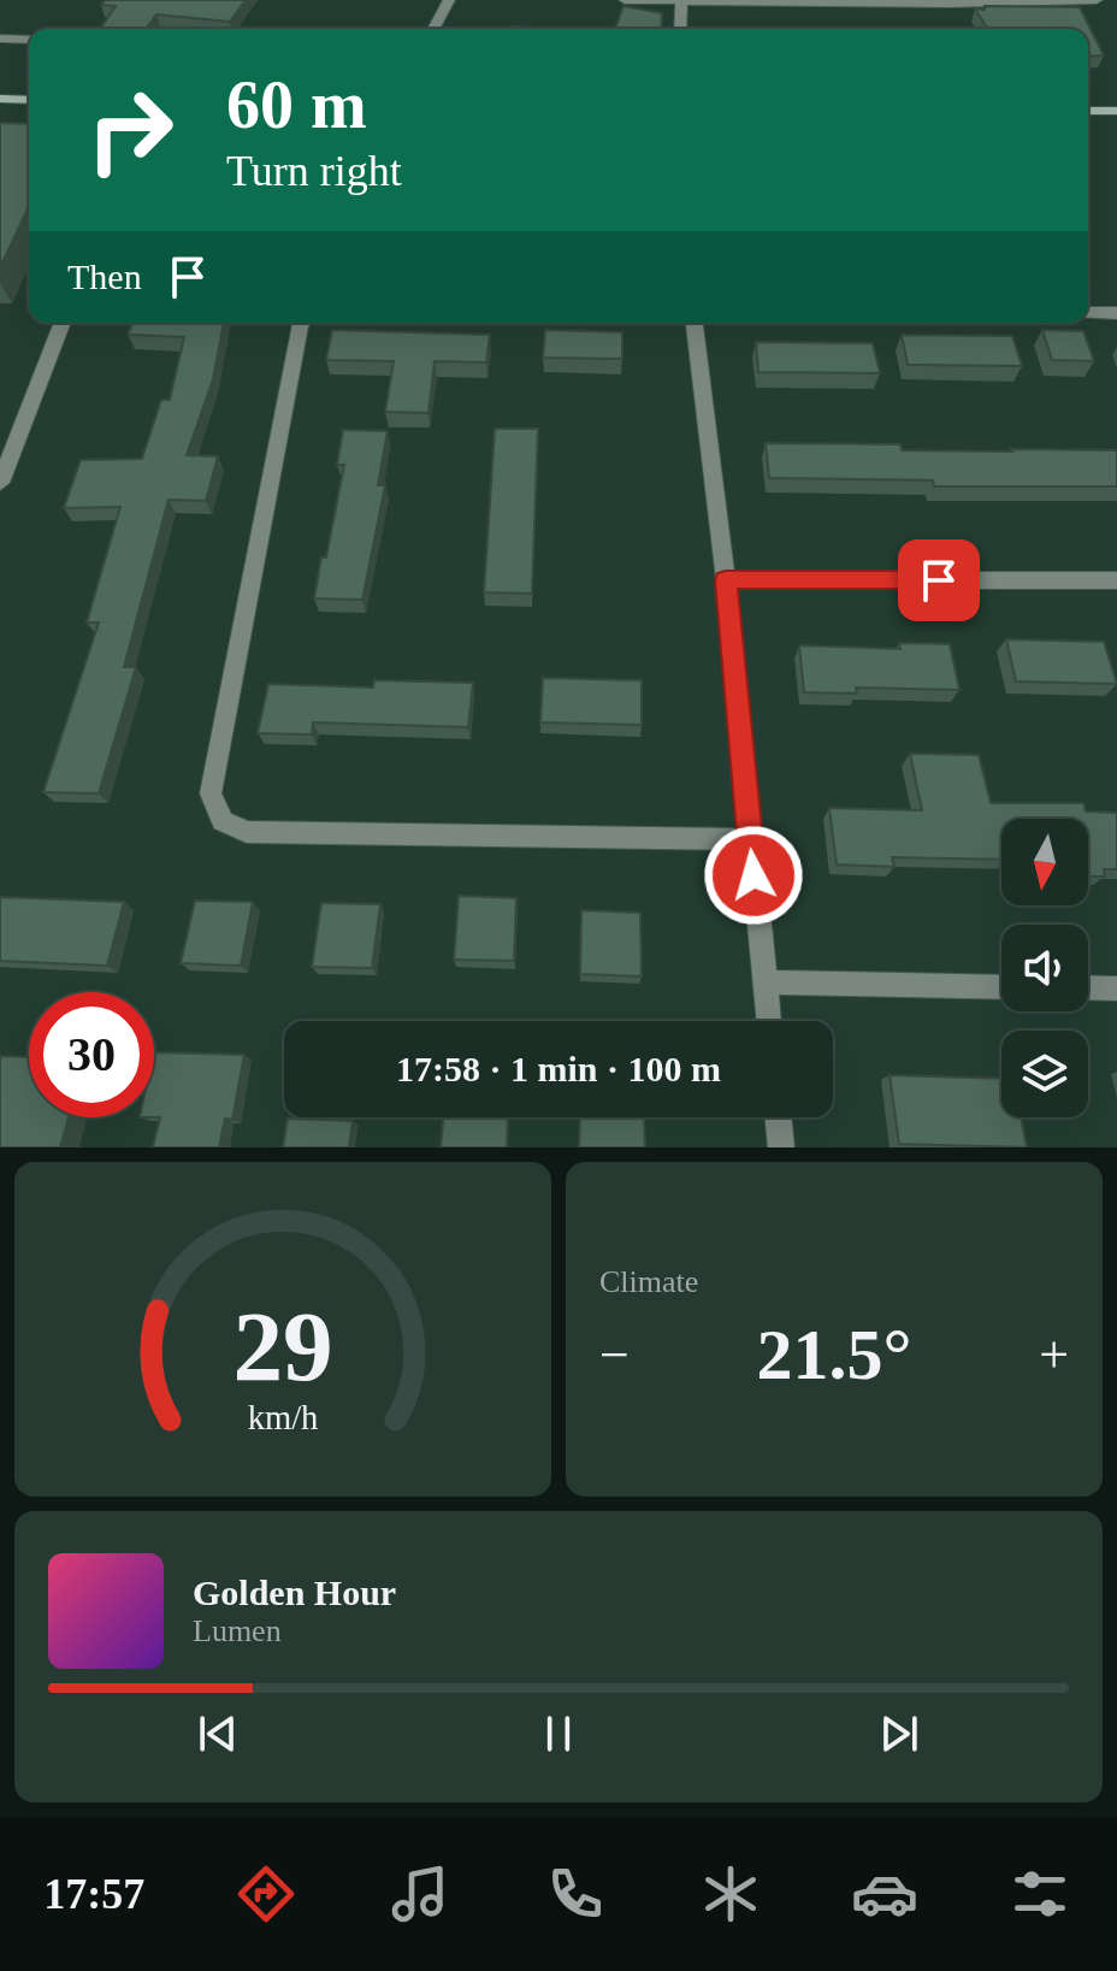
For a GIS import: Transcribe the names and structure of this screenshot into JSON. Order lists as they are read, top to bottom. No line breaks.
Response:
{"north":"bottom","page":{"turn":["60 m","Turn right"],"then":"Then","limit":"30","trip":"17:58 · 1 min · 100 m","tile":"Climate","heat":["−","21.5°","+"],"song":["Golden Hour","Lumen"],"tabs":"17:57","gauge":["29","km/h"]}}
